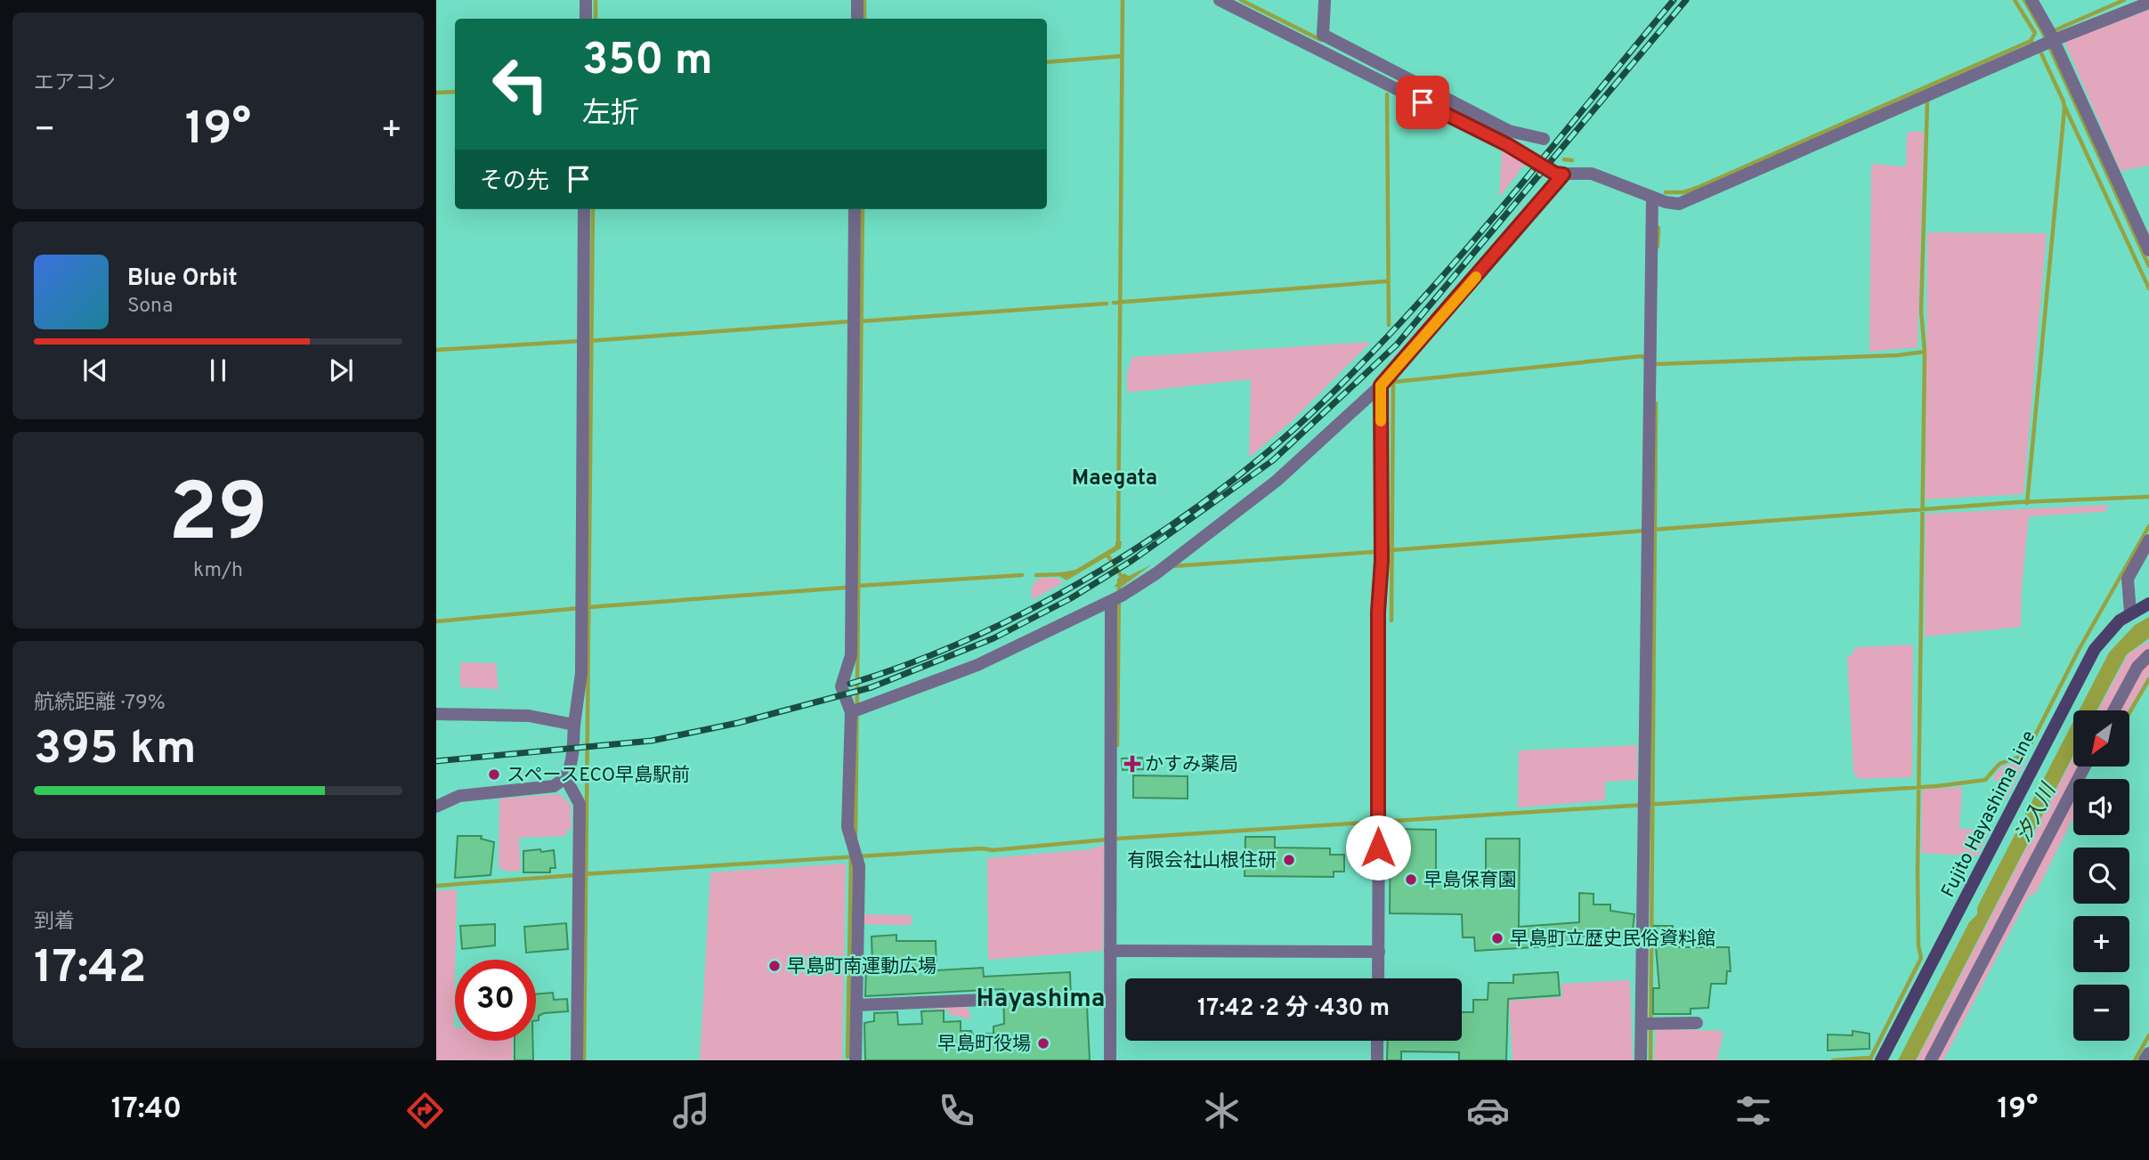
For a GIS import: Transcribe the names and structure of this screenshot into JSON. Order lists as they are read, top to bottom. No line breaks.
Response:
{"streets":{"main road":["Fujito Hayashima Line"]},"districts":["Maegata","Hayashima"],"water":["汐入川"],"places":{"health":["かすみ薬局"],"other":["スペースECO早島駅前","有限会社山根住研","早島保育園","早島町立歴史民俗資料館","早島町南運動広場","早島町役場"]},"north":"bottom left","page":{"tile":["エアコン",["29","km/h"],["航続距離 · 79%","395 km"],["到着","17:42"]],"turn":["350 m","左折"],"heat":["−","19°","+"],"then":"その先","song":["Blue Orbit","Sona"],"map_buttons":["+","−"],"limit":"30","trip":"17:42 · 2 分 · 430 m","tabs":["17:40","19°"]}}
